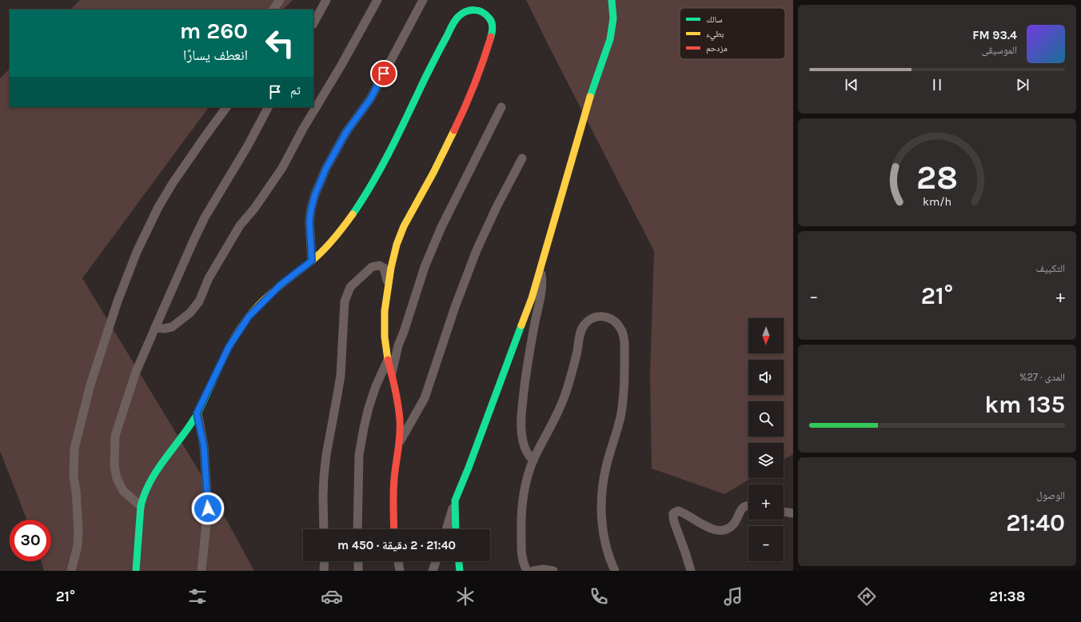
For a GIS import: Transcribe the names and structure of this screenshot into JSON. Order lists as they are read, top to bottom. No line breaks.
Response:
{"legend":["سالك","بطيء","مزدحم"],"north":"bottom","page":{"turn":["260 m","انعطف يسارًا"],"song":["93.4 FM","الموسيقى"],"then":"ثم","tile":["التكييف",["المدى · 27%","135 km"],["الوصول","21:40"]],"heat":["−","21°","+"],"map_buttons":["+","−"],"limit":"30","trip":"21:40 · 2 دقيقة · 450 m","tabs":["21:38","21°"],"gauge":["28","km/h"]}}
